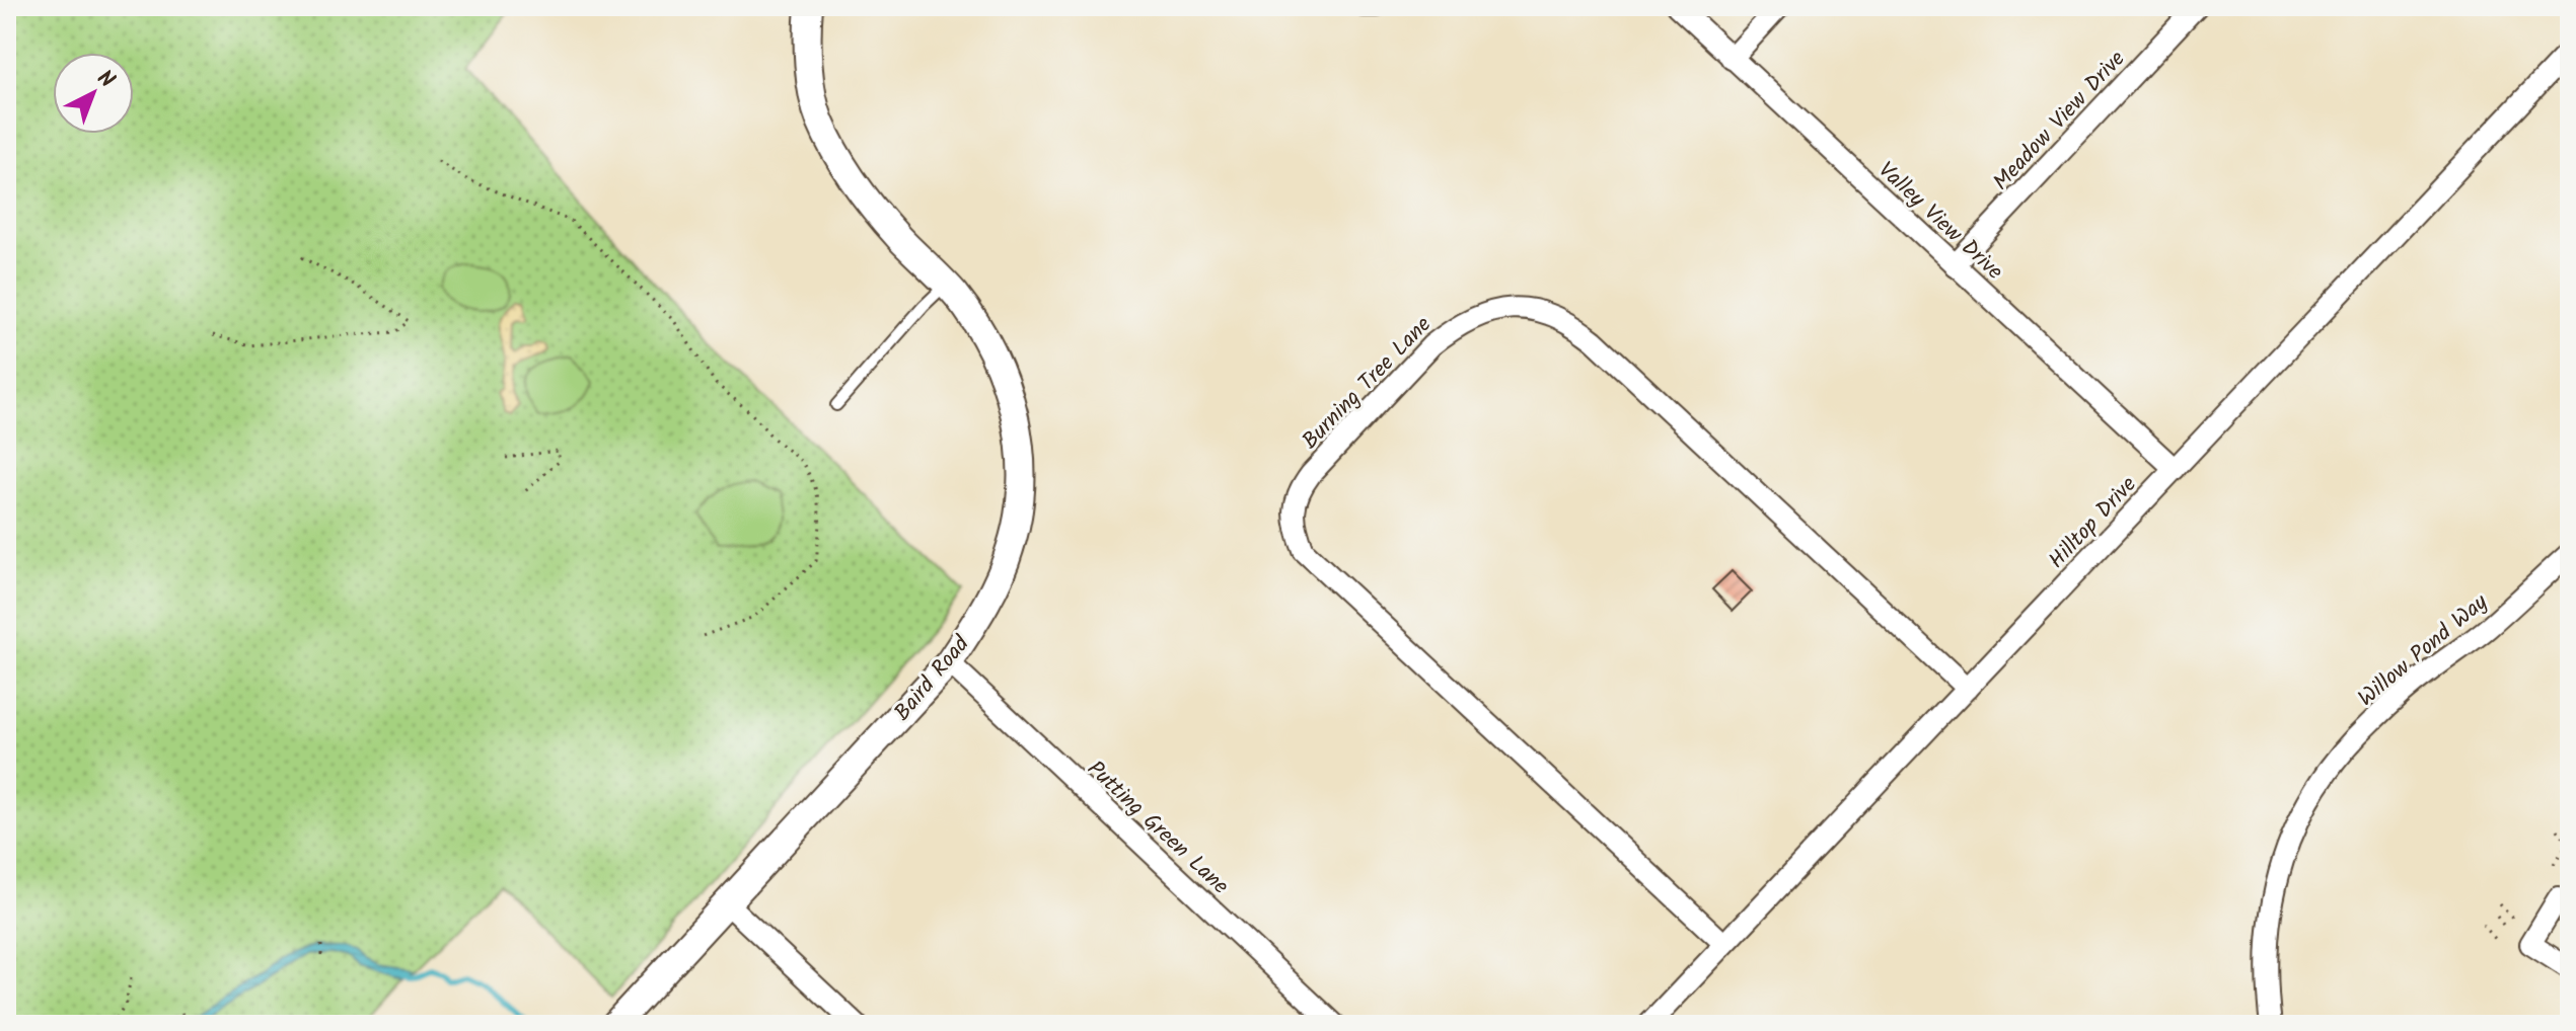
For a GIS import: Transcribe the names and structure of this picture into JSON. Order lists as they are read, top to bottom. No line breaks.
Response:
{"streets":{"street":["Meadow View Drive","Valley View Drive","Burning Tree Lane","Hilltop Drive","Willow Pond Way","Baird Road","Putting Green Lane"]},"crossings":[["Meadow View Drive","Valley View Drive"],["Valley View Drive","Hilltop Drive"],["Burning Tree Lane","Hilltop Drive"],["Baird Road","Putting Green Lane"]],"north":"top right"}
